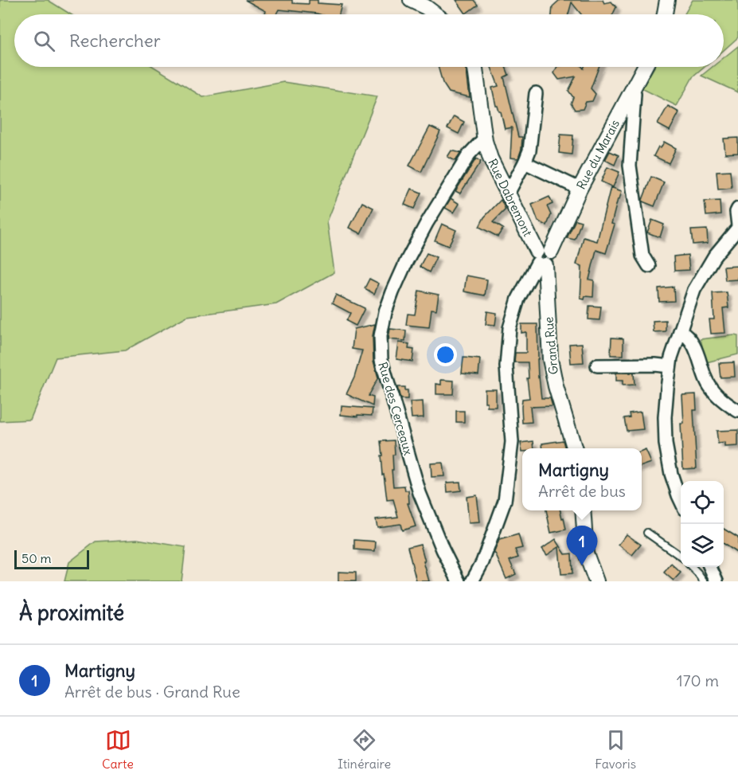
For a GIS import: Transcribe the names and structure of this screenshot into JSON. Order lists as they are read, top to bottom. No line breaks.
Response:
{"streets":{"street":["Rue du Marais","Rue Dabremont","Grand Rue","Rue des Cerceaux"]},"crossings":[["Rue du Marais","Rue Dabremont"],["Rue du Marais","Grand Rue"],["Rue Dabremont","Grand Rue"],["Rue Dabremont","Rue des Cerceaux"]],"scale_bar":"50 m","page":{"search":"Rechercher","popup":["Martigny","Arrêt de bus"],"pins":"1","scale":"50 m","heading":"À proximité","list":[{"mark":"1","name":"Martigny","note":"Arrêt de bus · Grand Rue","value":"170 m"}],"nav":["Carte","Itinéraire","Favoris"]}}
